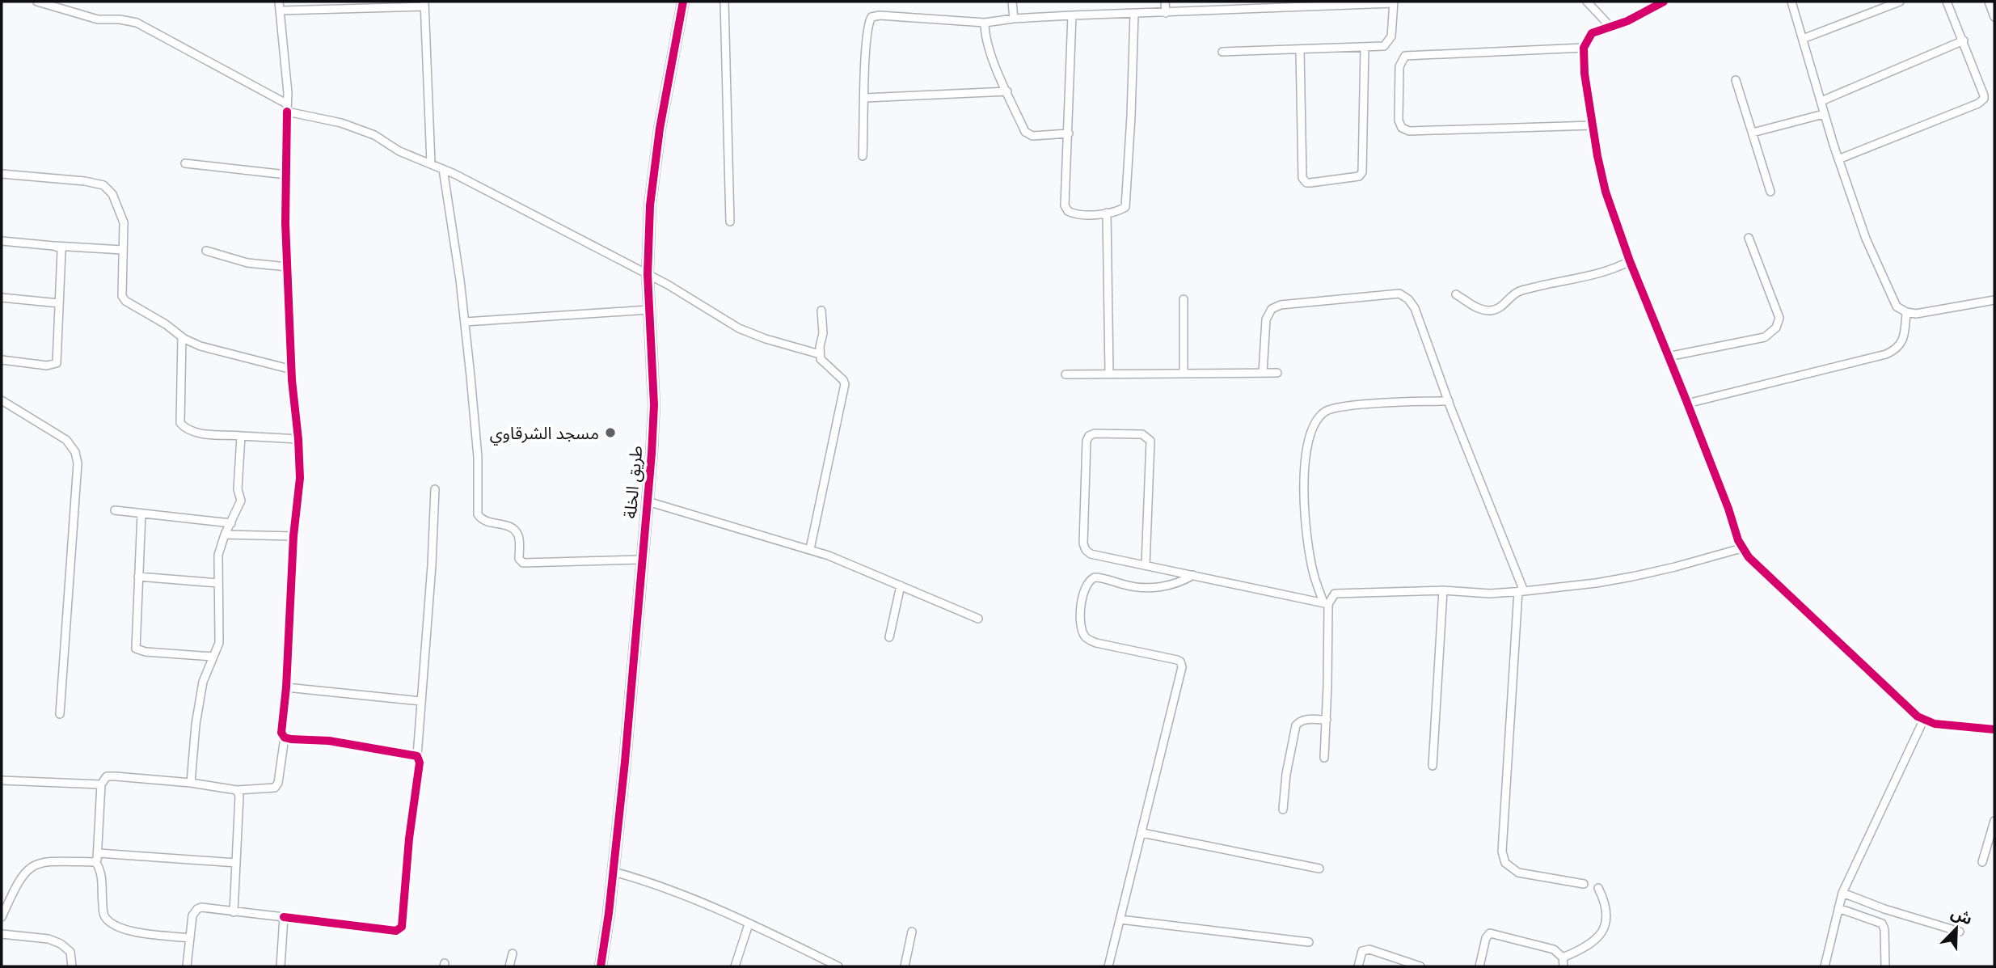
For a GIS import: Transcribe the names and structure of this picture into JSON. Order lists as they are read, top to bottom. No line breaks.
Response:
{"streets":{"street":["طريق الخلة"]},"places":["مسجد الشرقاوي"],"north":"top right"}
